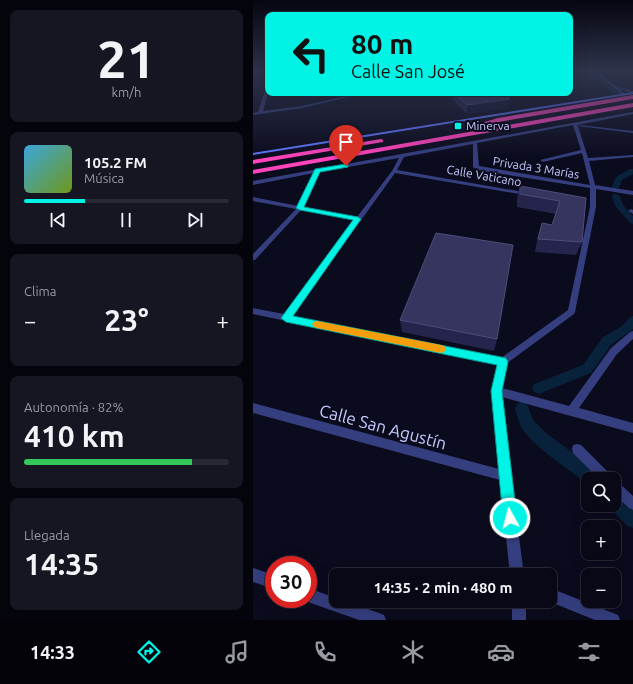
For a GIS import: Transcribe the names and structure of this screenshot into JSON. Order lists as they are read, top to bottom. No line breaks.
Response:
{"streets":{"street":["Privada 3 Marías","Calle Vaticano","Calle San Agustín"]},"places":{"transit":["Minerva"]},"page":{"tile":[["21","km/h"],"Clima",["Autonomía · 82%","410 km"],["Llegada","14:35"]],"turn":["80 m","Calle San José"],"song":["105.2 FM","Música"],"heat":["−","23°","+"],"map_buttons":["+","−"],"limit":"30","trip":"14:35 · 2 min · 480 m","tabs":"14:33"}}
